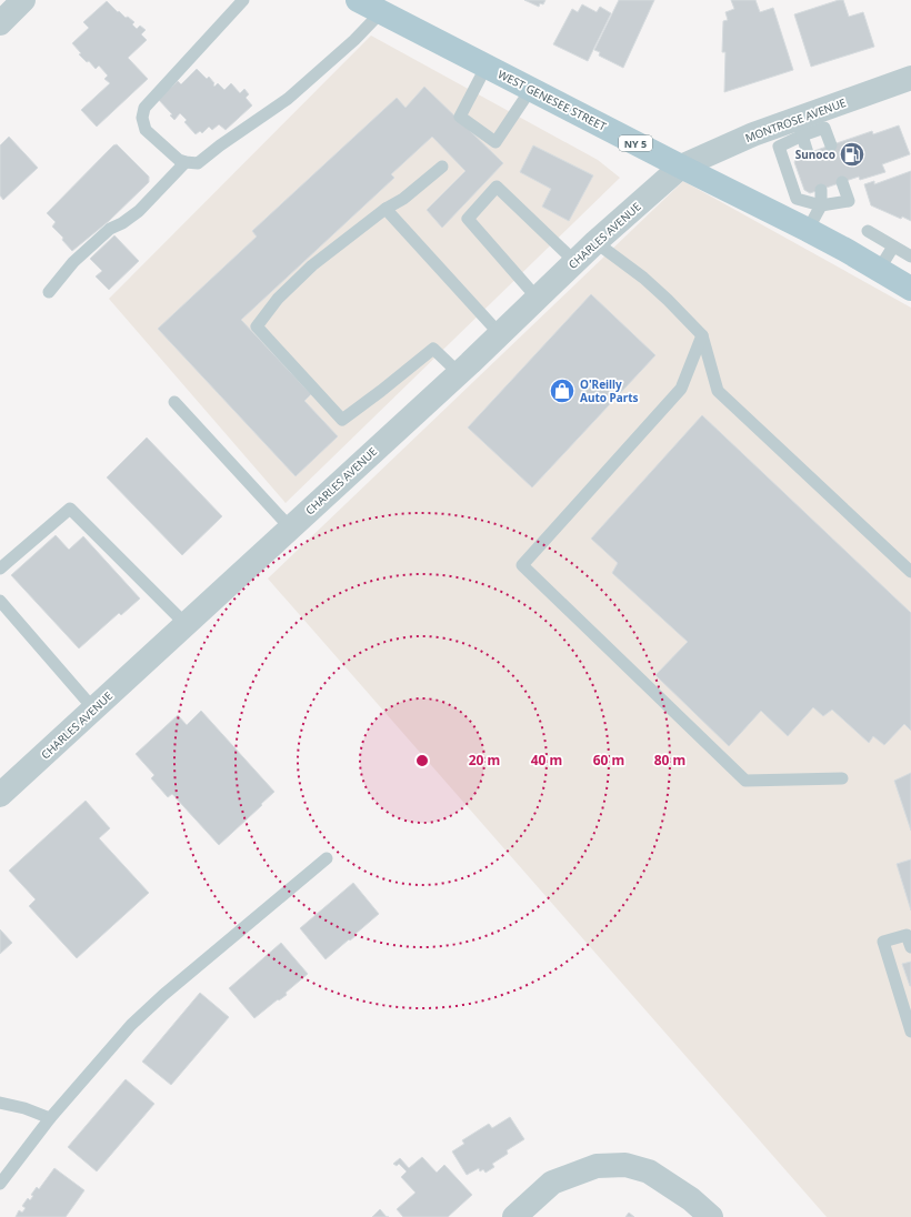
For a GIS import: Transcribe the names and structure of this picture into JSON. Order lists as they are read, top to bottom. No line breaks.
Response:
{"streets":{"main road":["WEST GENESEE STREET","NY 5"],"street":["MONTROSE AVENUE","CHARLES AVENUE"]},"crossings":[["WEST GENESEE STREET","MONTROSE AVENUE"],["WEST GENESEE STREET","CHARLES AVENUE"],["MONTROSE AVENUE","CHARLES AVENUE"]],"places":{"fuel station":["Sunoco"],"shop":["O'Reilly Auto Parts"]},"rings":["20 m","40 m","60 m","80 m"]}
